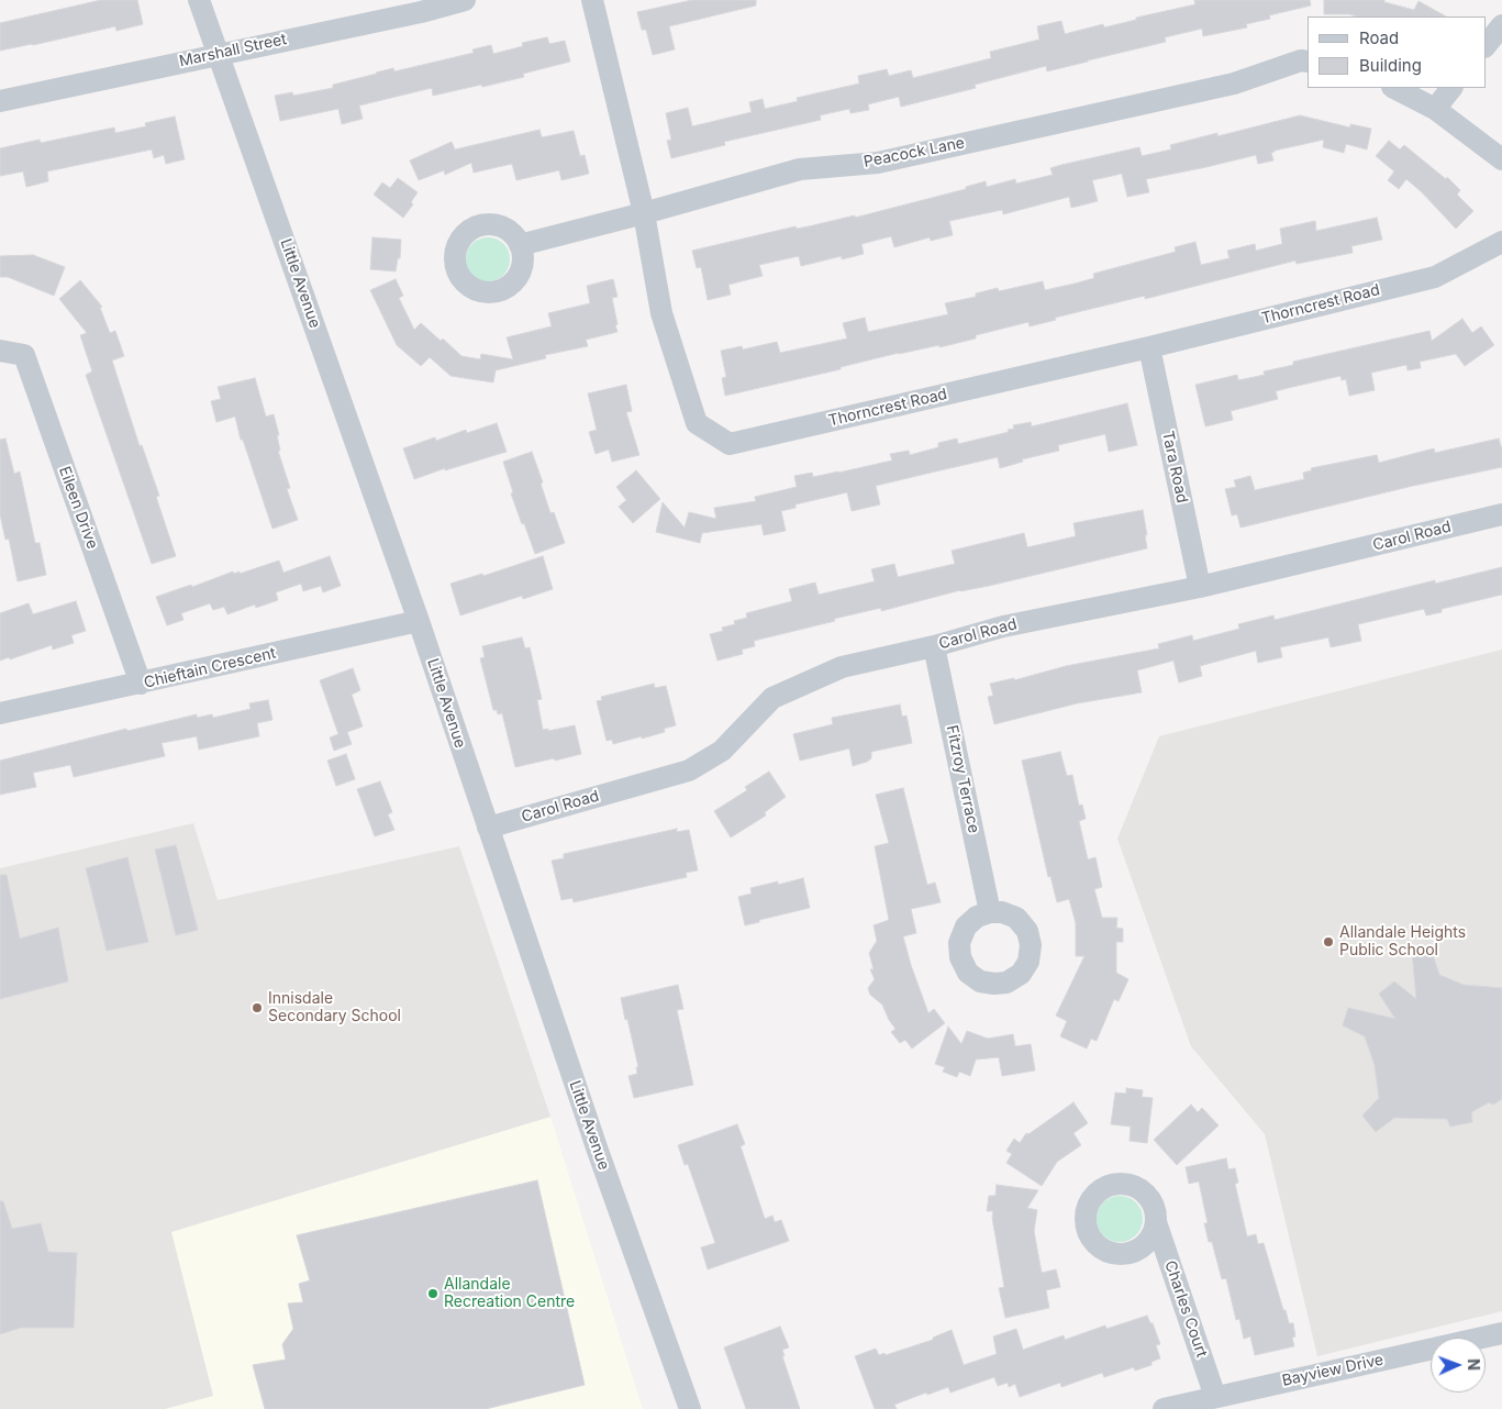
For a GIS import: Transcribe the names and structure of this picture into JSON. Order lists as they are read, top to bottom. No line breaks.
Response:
{"streets":{"street":["Marshall Street","Peacock Lane","Little Avenue","Thorncrest Road","Tara Road","Eileen Drive","Carol Road","Chieftain Crescent","Fitzroy Terrace","Charles Court","Bayview Drive"]},"crossings":[["Marshall Street","Little Avenue"],["Peacock Lane","Thorncrest Road"],["Little Avenue","Carol Road"],["Little Avenue","Chieftain Crescent"],["Thorncrest Road","Tara Road"],["Tara Road","Carol Road"],["Eileen Drive","Chieftain Crescent"],["Carol Road","Fitzroy Terrace"],["Charles Court","Bayview Drive"]],"places":["Allandale Heights Public School","Innisdale Secondary School","Allandale Recreation Centre"],"legend":["Road","Building"],"north":"right"}
